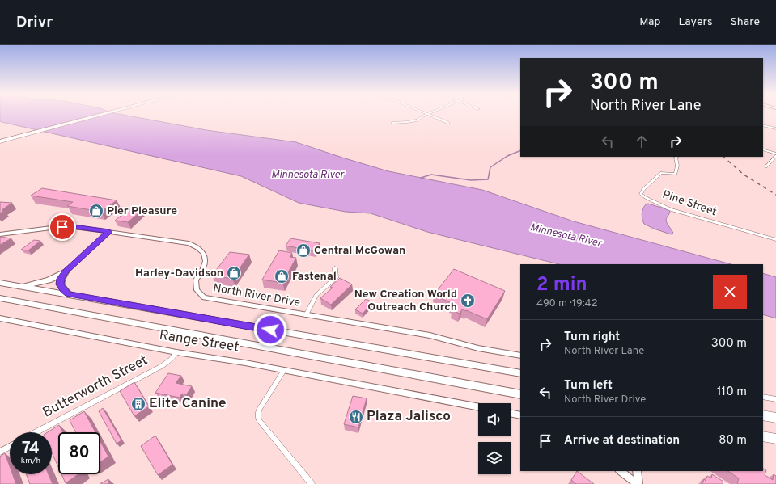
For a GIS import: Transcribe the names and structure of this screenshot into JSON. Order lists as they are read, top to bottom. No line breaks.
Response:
{"streets":{"street":["Pine Street","North River Drive","Range Street","Butterworth Street"]},"crossings":[["Range Street","Butterworth Street"]],"water":["Minnesota River"],"places":{"shop":["Pier Pleasure","Central McGowan","Harley-Davidson","Fastenal"],"church":["New Creation World Outreach Church"],"building":["Elite Canine"],"restaurant":["Plaza Jalisco"]},"page":{"header":"Drivr","nav":["Map","Layers","Share"],"turn":["300 m","North River Lane"],"heading":["2 min","490 m · 19:42"],"list":[{"name":"Turn right","note":"North River Lane","value":"300 m"},{"name":"Turn left","note":"North River Drive","value":"110 m"},{"name":"Arrive at destination","value":"80 m"}],"speed":"74 km/h","limit":"80"}}
